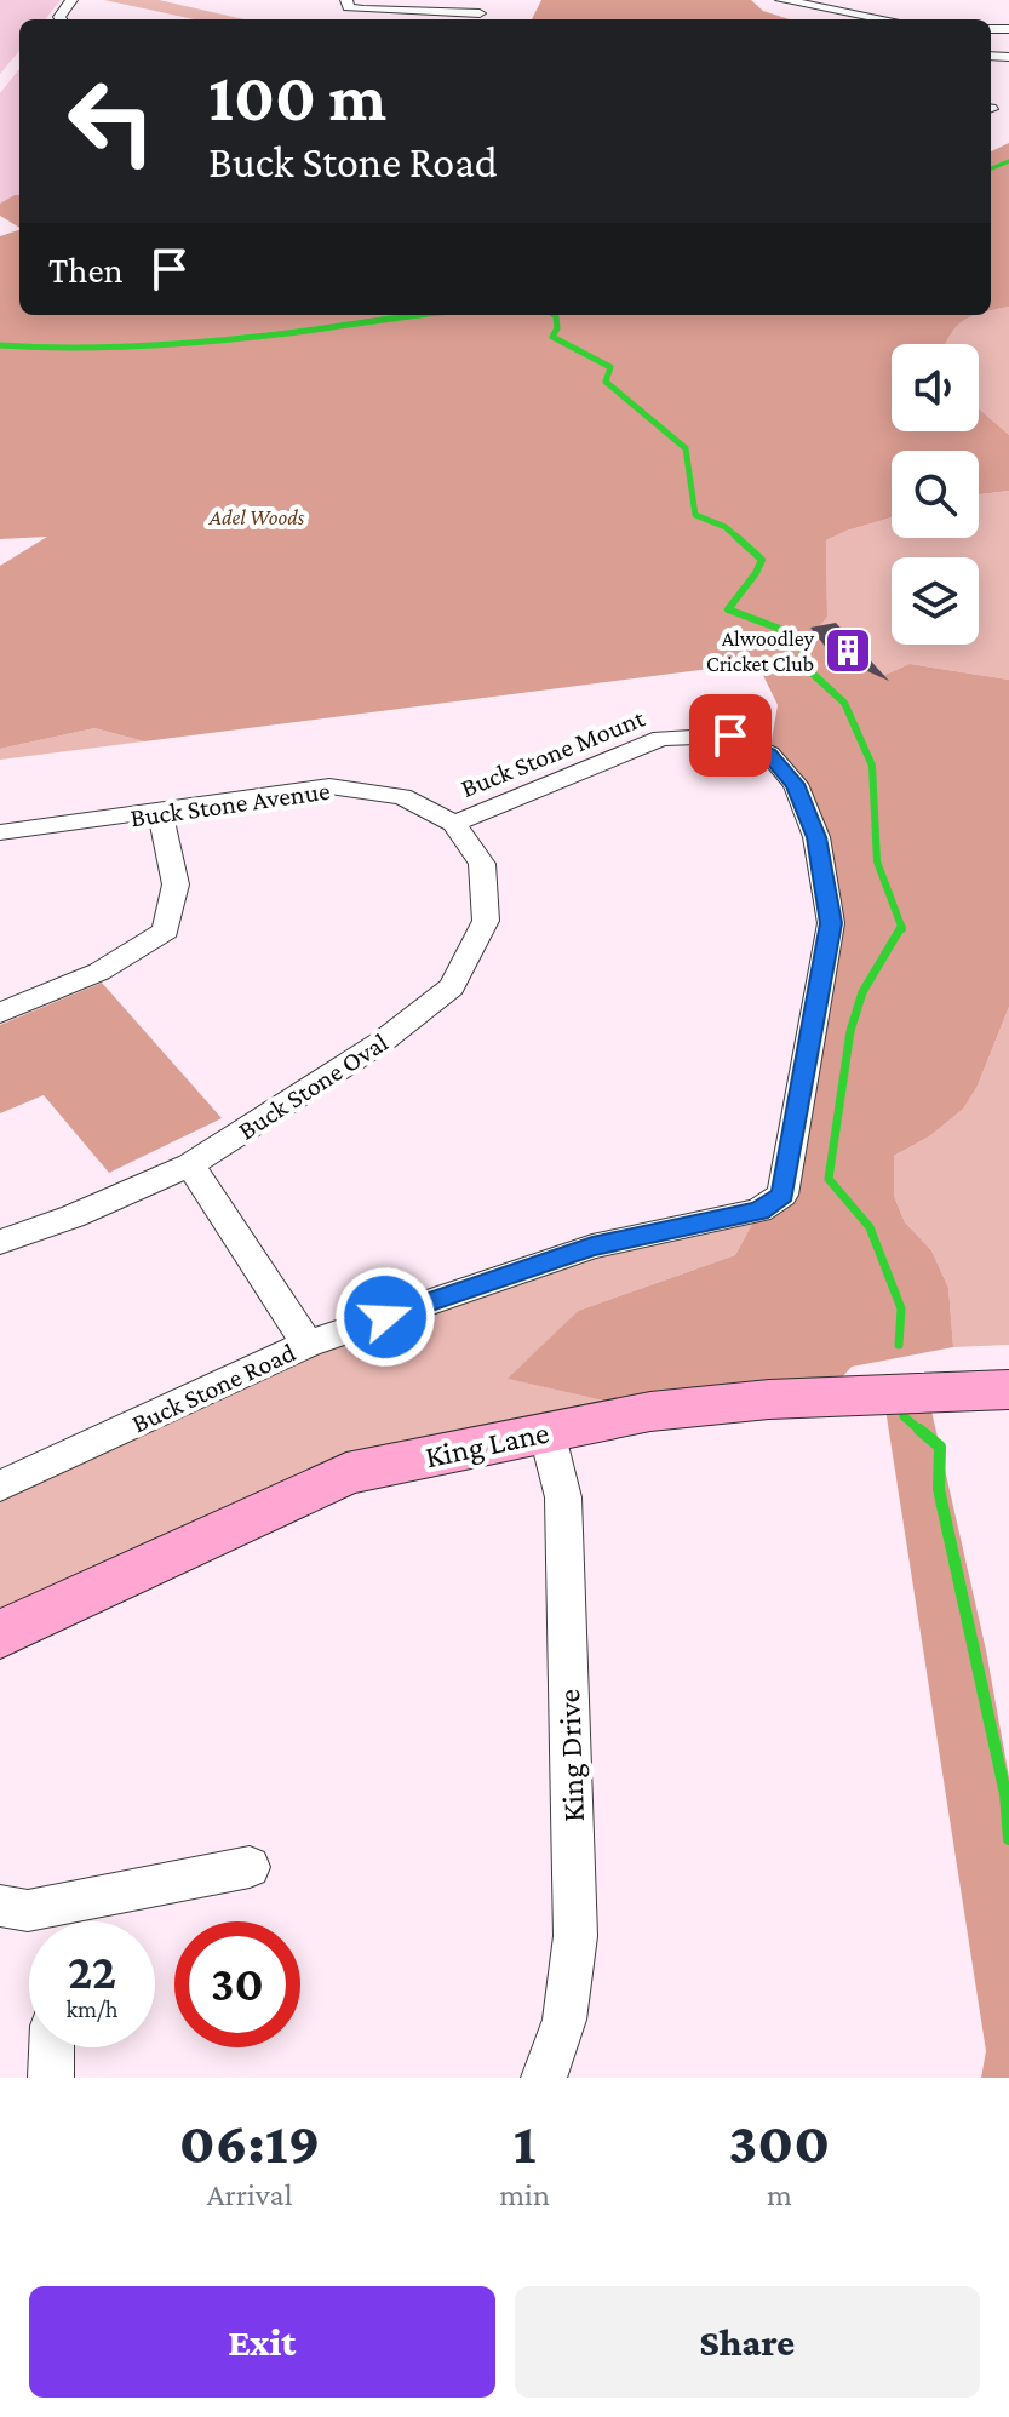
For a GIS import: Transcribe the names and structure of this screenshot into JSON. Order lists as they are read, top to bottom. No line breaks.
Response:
{"streets":{"street":["Buck Stone Mount","Buck Stone Avenue","Buck Stone Oval","Buck Stone Road","King Lane","King Drive"]},"crossings":[["Buck Stone Mount","Buck Stone Avenue"],["Buck Stone Mount","Buck Stone Oval"],["Buck Stone Mount","Buck Stone Road"],["Buck Stone Avenue","Buck Stone Oval"],["King Lane","King Drive"]],"parks":["Adel Woods"],"places":{"building":["Alwoodley Cricket Club"]},"page":{"turn":["100 m","Buck Stone Road"],"then":"Then","speed":"22 km/h","limit":"30","eta":["06:19","Arrival","1","min","300","m"],"buttons":["Exit","Share"]}}
